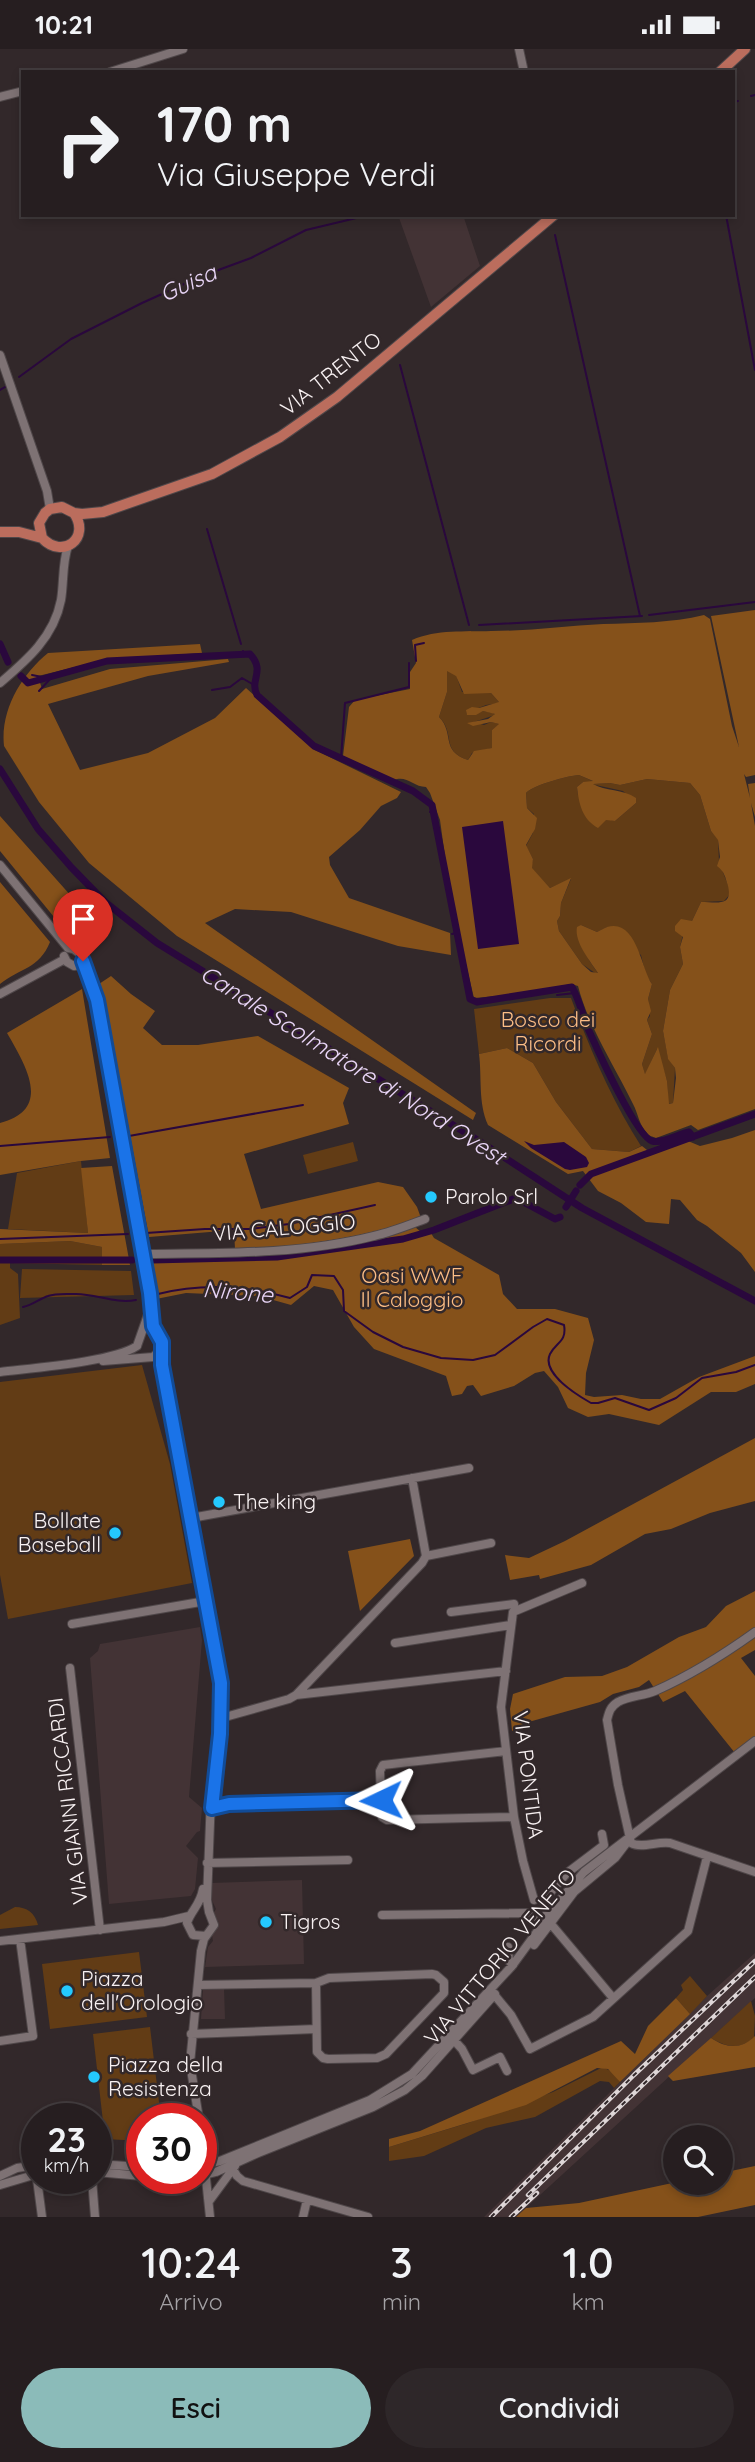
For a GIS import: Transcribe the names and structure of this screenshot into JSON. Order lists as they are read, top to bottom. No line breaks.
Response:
{"streets":{"main road":["VIA TRENTO"],"street":["VIA CALOGGIO","VIA PONTIDA","VIA GIANNI RICCARDI","VIA VITTORIO VENETO"]},"water":["Guisa","Canale Scolmatore di Nord Ovest","Nirone"],"parks":["Bosco dei Ricordi","Oasi WWF Il Caloggio"],"places":["Parolo Srl","The king","Bollate Baseball","Tigros","Piazza dell'Orologio","Piazza della Resistenza"],"page":{"status":"10:21","turn":["170 m","Via Giuseppe Verdi"],"speed":"23 km/h","limit":"30","eta":["10:24","Arrivo","3","min","1.0","km"],"buttons":["Esci","Condividi"]}}
